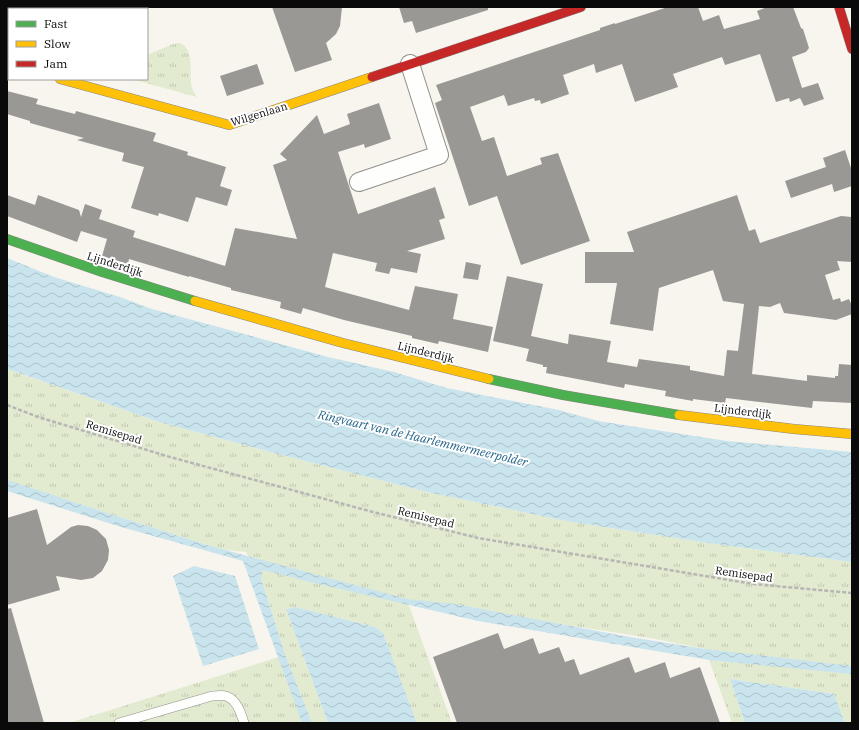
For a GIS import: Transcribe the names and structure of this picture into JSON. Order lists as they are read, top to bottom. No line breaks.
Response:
{"streets":{"street":["Wilgenlaan","Lijnderdijk"],"path":["Remisepad"]},"water":["Ringvaart van de Haarlemmermeerpolder"],"legend":["Fast","Slow","Jam"]}
